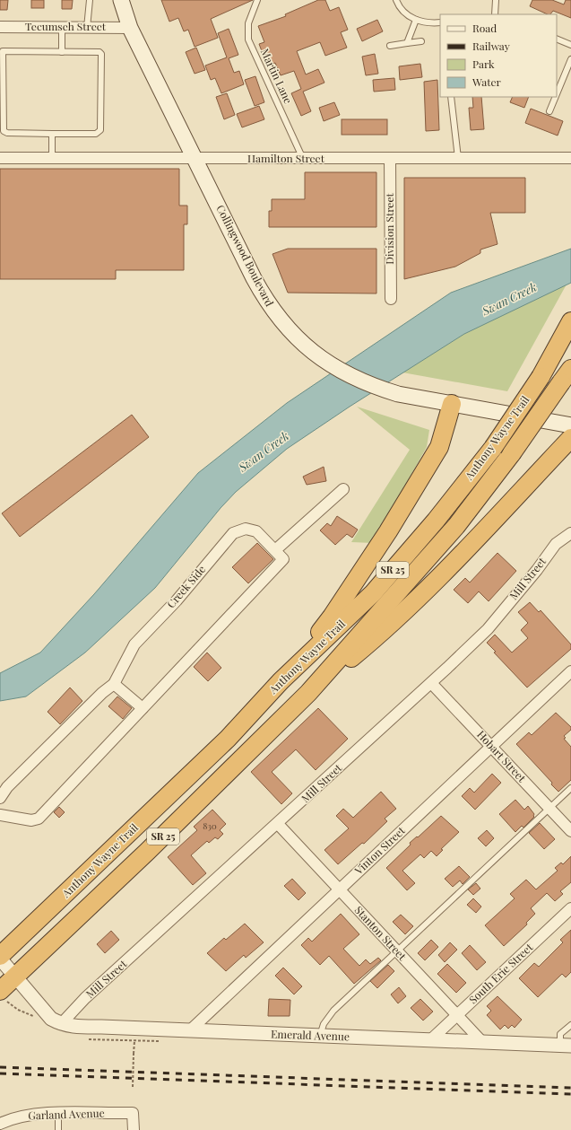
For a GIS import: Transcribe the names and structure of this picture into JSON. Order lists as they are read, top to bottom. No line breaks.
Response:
{"streets":{"highway":["Anthony Wayne Trail","SR 25"],"main road":["Collingwood Boulevard"],"street":["Tecumseh Street","Hamilton Street","Division Street","Mill Street","Creek Side","Hobart Street","Vinton Street","Stanton Street","South Erie Street","Emerald Avenue","Garland Avenue"],"lane":["Martin Lane"]},"crossings":[["Tecumseh Street","Collingwood Boulevard"],["Martin Lane","Hamilton Street"],["Hamilton Street","Division Street"],["Hamilton Street","Collingwood Boulevard"],["Mill Street","Hobart Street"],["Mill Street","Stanton Street"],["Mill Street","Emerald Avenue"],["Hobart Street","Vinton Street"],["Vinton Street","Stanton Street"],["Vinton Street","Emerald Avenue"],["Stanton Street","South Erie Street"],["Stanton Street","Emerald Avenue"],["South Erie Street","Emerald Avenue"]],"water":["Swan Creek"],"house_numbers":["830"],"legend":["Road","Railway","Park","Water"]}
